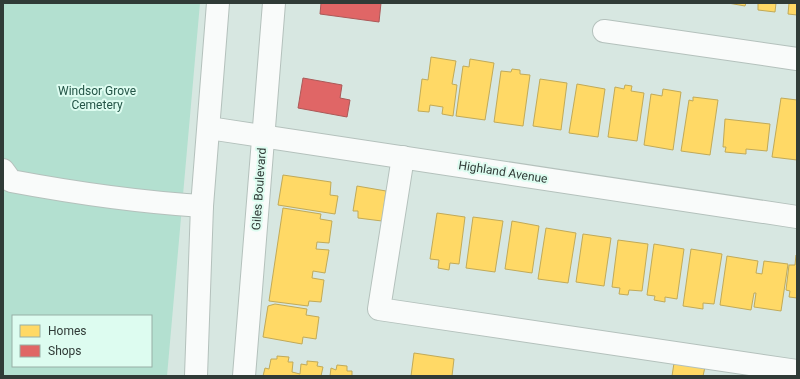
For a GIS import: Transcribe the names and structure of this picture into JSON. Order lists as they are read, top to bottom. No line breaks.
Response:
{"streets":{"street":["Highland Avenue","Giles Boulevard"]},"crossings":[["Highland Avenue","Giles Boulevard"]],"parks":["Windsor Grove Cemetery"],"legend":["Homes","Shops"]}
